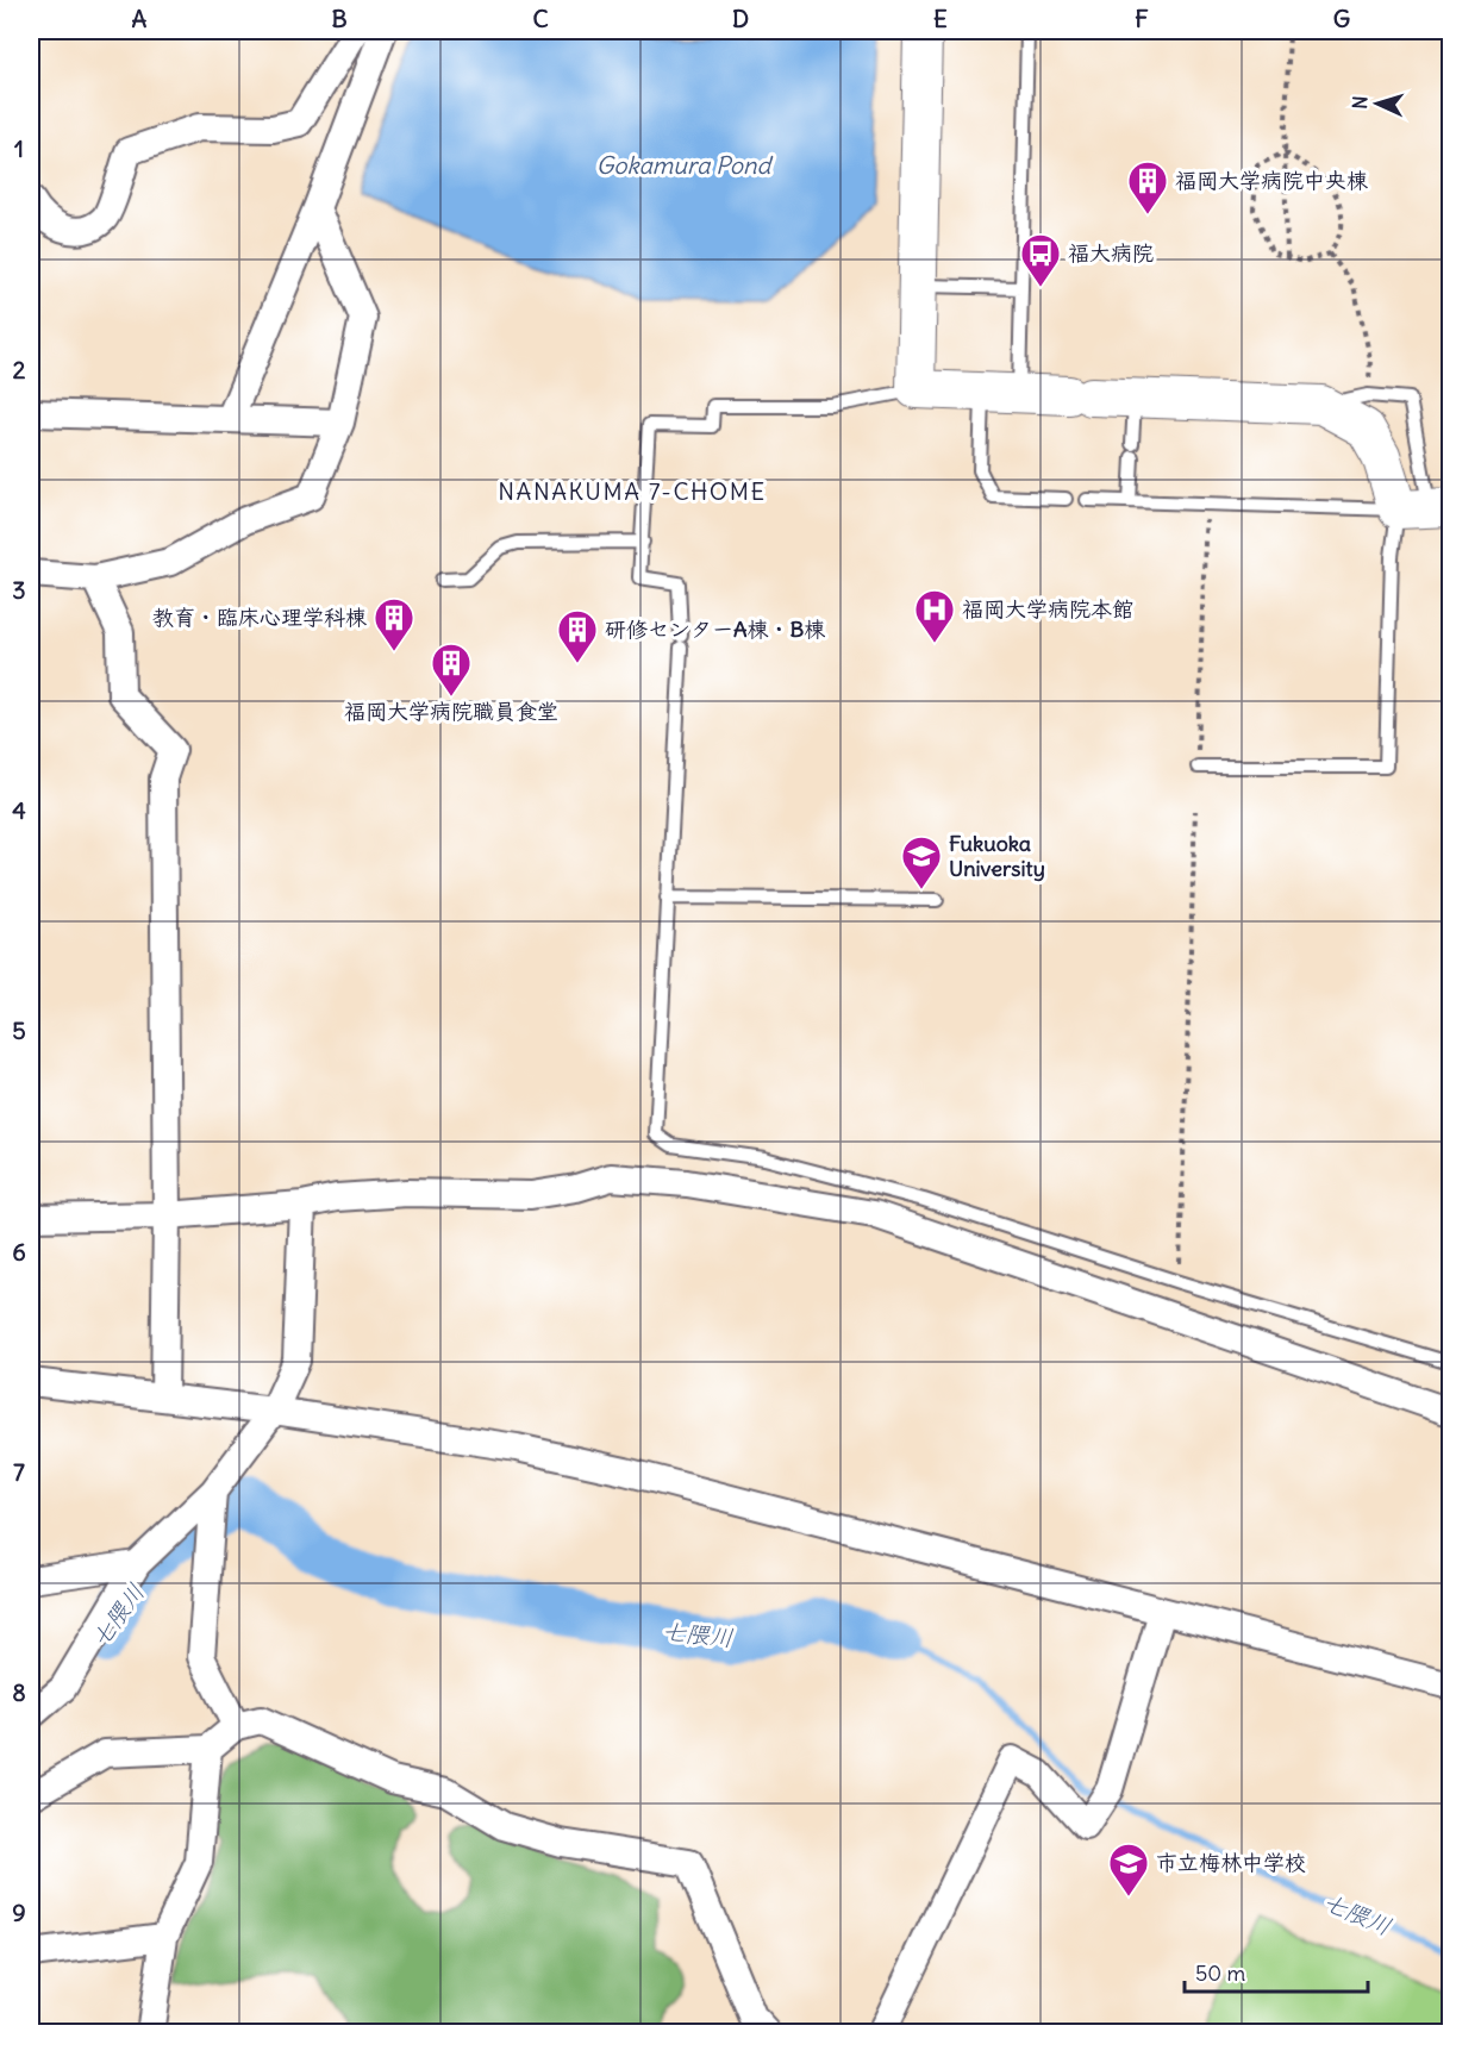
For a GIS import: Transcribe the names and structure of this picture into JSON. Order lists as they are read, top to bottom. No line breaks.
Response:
{"districts":["NANAKUMA 7-CHOME"],"water":["Gokamura Pond","七隈川"],"places":{"building":["福岡大学病院中央棟","教育・臨床心理学科棟","研修センターA棟・B棟","福岡大学病院職員食堂"],"bus stop":["福大病院"],"hospital":["福岡大学病院本館"],"school or university":["Fukuoka University","市立梅林中学校"]},"scale_bar":"50 m","north":"left","grid":{"columns":["A","B","C","D","E","F","G"],"rows":["1","2","3","4","5","6","7","8","9"]}}
